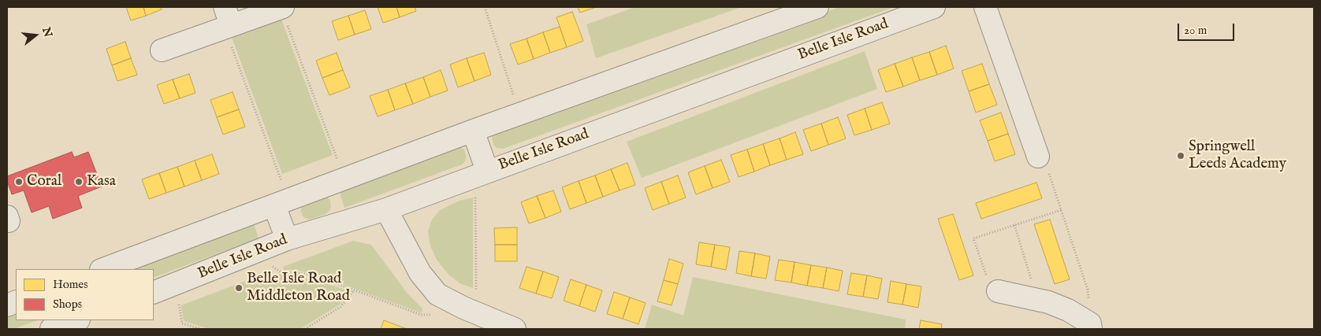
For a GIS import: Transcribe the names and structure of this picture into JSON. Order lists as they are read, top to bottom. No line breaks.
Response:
{"streets":{"street":["Belle Isle Road"]},"places":["Springwell Leeds Academy","Coral","Kasa","Belle Isle Road Middleton Road"],"legend":["Homes","Shops"],"scale_bar":"20 m","north":"right"}
